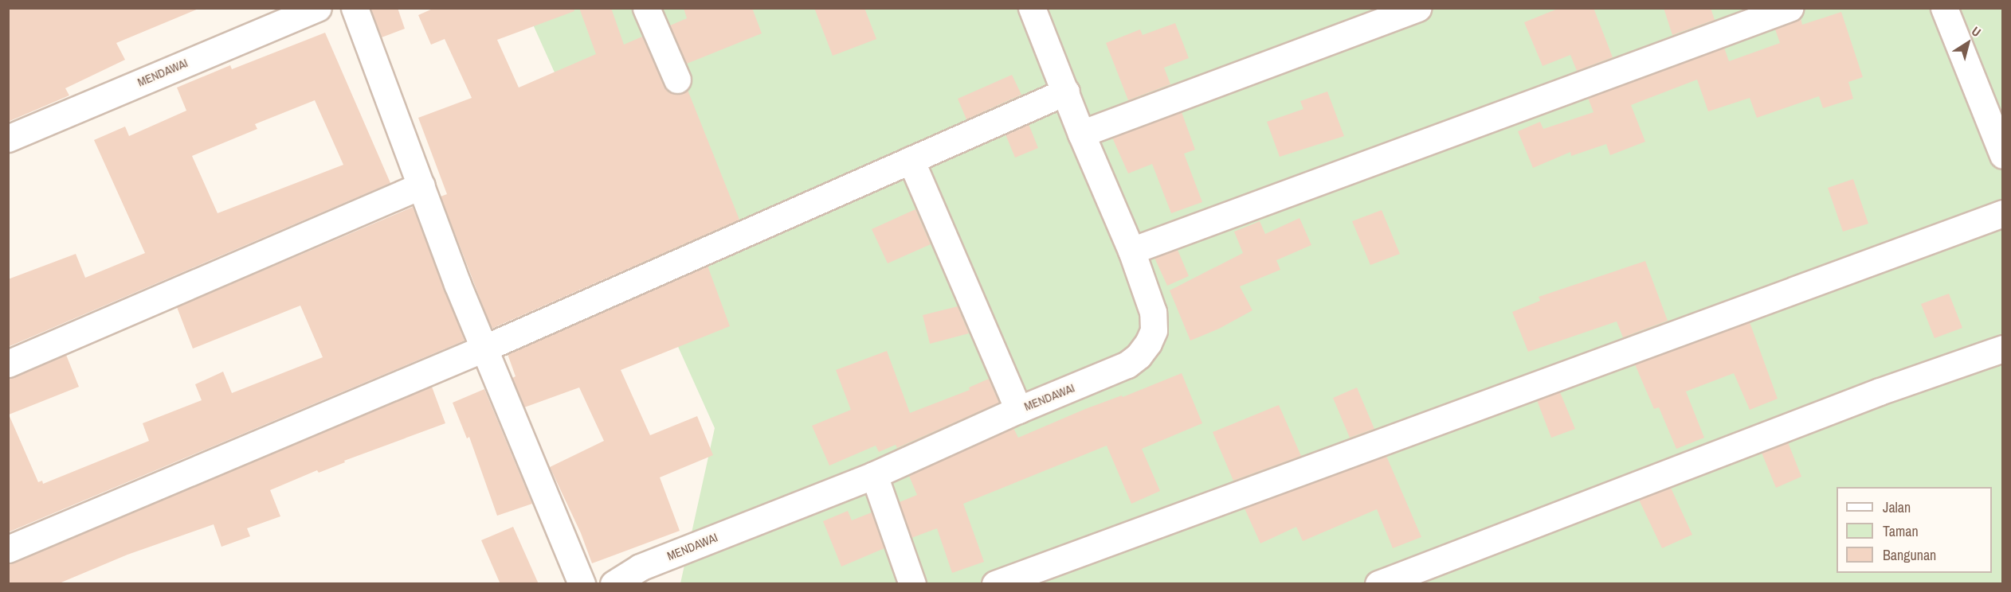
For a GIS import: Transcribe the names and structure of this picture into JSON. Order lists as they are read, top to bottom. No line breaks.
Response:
{"streets":{"street":["MENDAWAI"]},"legend":["Jalan","Taman","Bangunan"],"north":"top right"}
